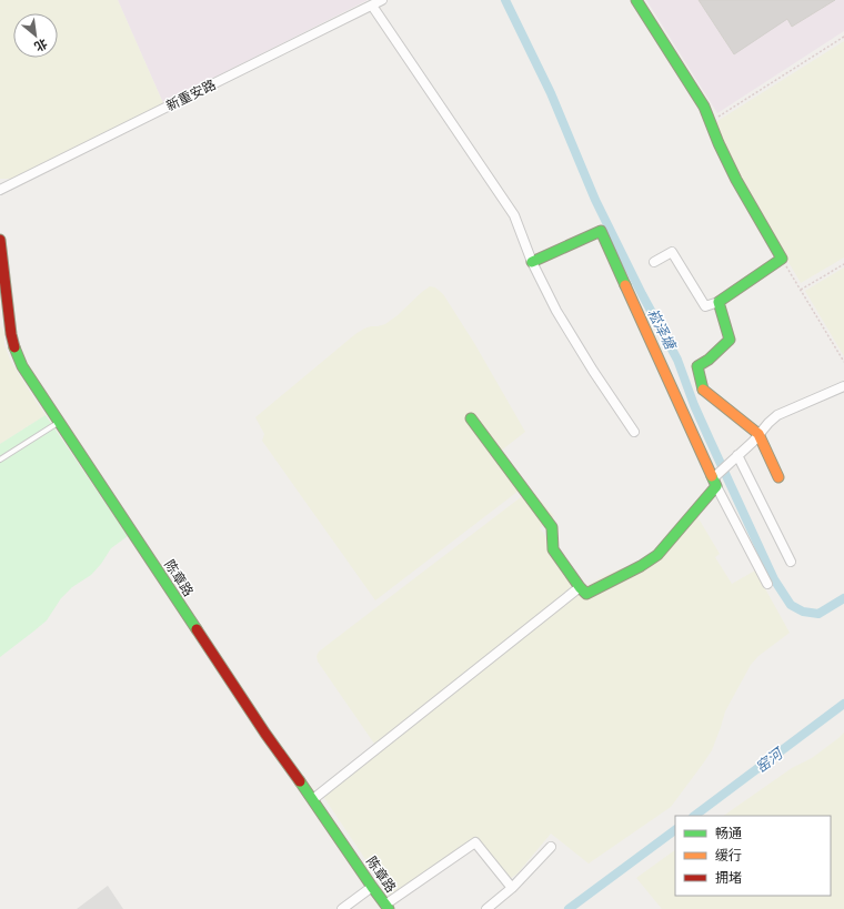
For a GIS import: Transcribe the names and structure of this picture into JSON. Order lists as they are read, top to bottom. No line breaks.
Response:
{"streets":{"street":["新重安路","陈章路"]},"water":["崧泽塘","窑河"],"legend":["畅通","缓行","拥堵"],"north":"bottom right"}
